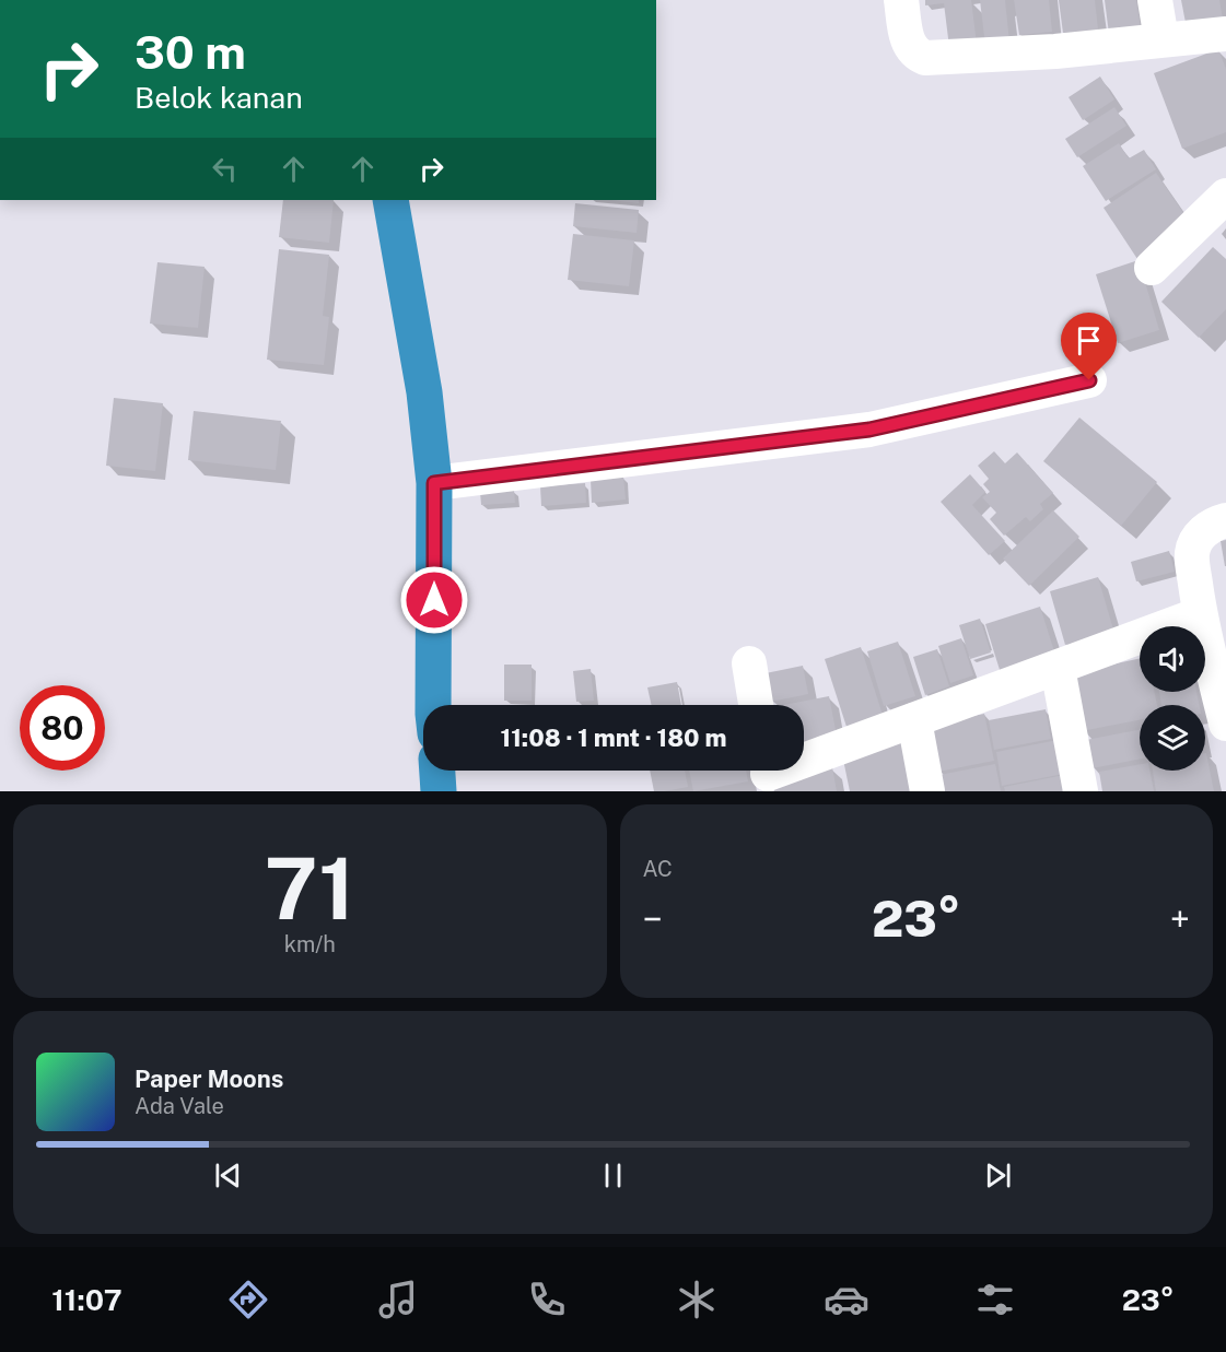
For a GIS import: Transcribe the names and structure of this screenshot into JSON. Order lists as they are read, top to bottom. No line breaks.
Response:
{"page":{"turn":["30 m","Belok kanan"],"limit":"80","trip":"11:08 · 1 mnt · 180 m","tile":[["71","km/h"],"AC"],"heat":["−","23°","+"],"song":["Paper Moons","Ada Vale"],"tabs":["11:07","23°"]}}
